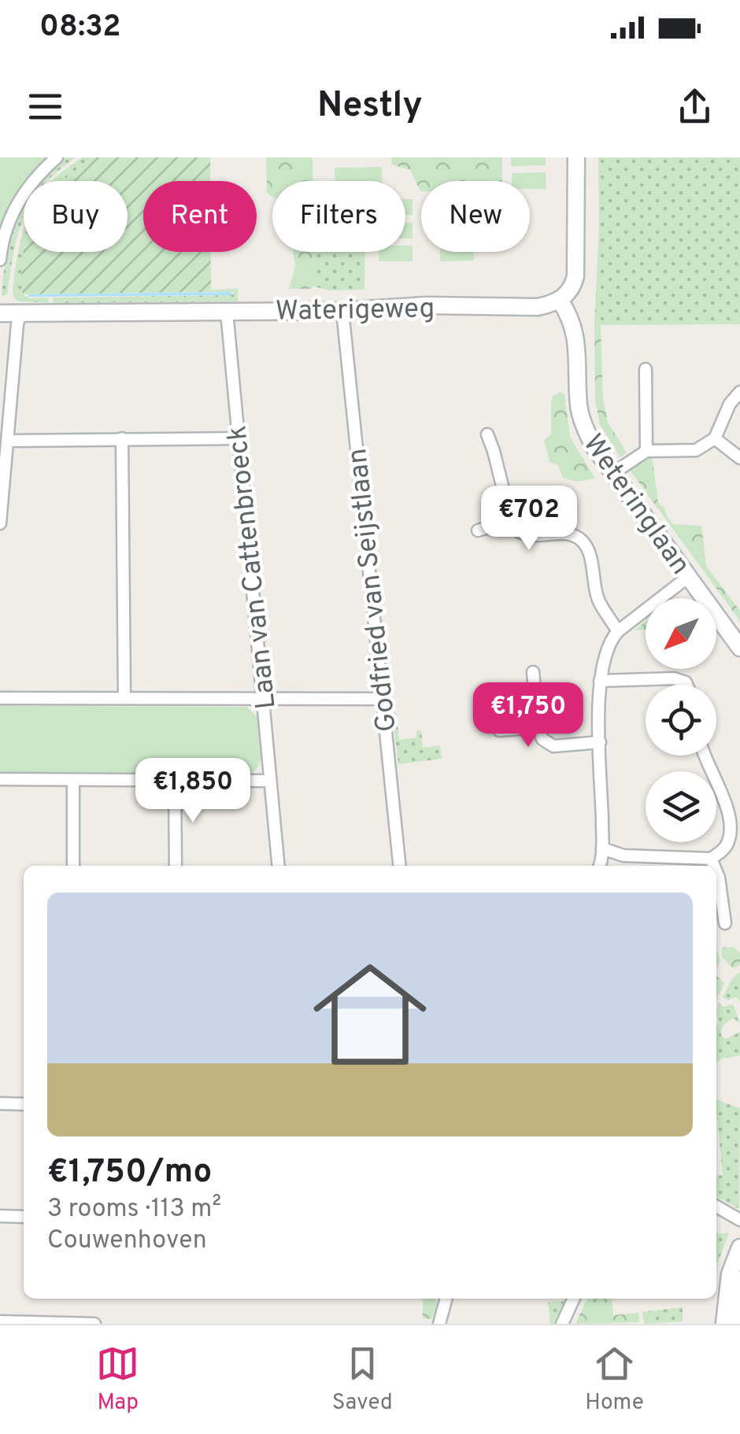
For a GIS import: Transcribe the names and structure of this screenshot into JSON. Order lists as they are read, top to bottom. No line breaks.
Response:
{"streets":{"street":["Waterigeweg","Weteringlaan","Laan van Cattenbroeck","Godfried van Seijstlaan"]},"crossings":[["Waterigeweg","Weteringlaan"],["Waterigeweg","Laan van Cattenbroeck"],["Waterigeweg","Godfried van Seijstlaan"]],"north":"bottom left","page":{"status":"08:32","header":"Nestly","chip":["Buy","Rent","Filters","New"],"price":["€702","€1,750","€1,850"],"list":[{"name":"€1,750/mo","note":"3 rooms · 113 m² · Couwenhoven"}],"tabs":["Map","Saved","Home"]}}
